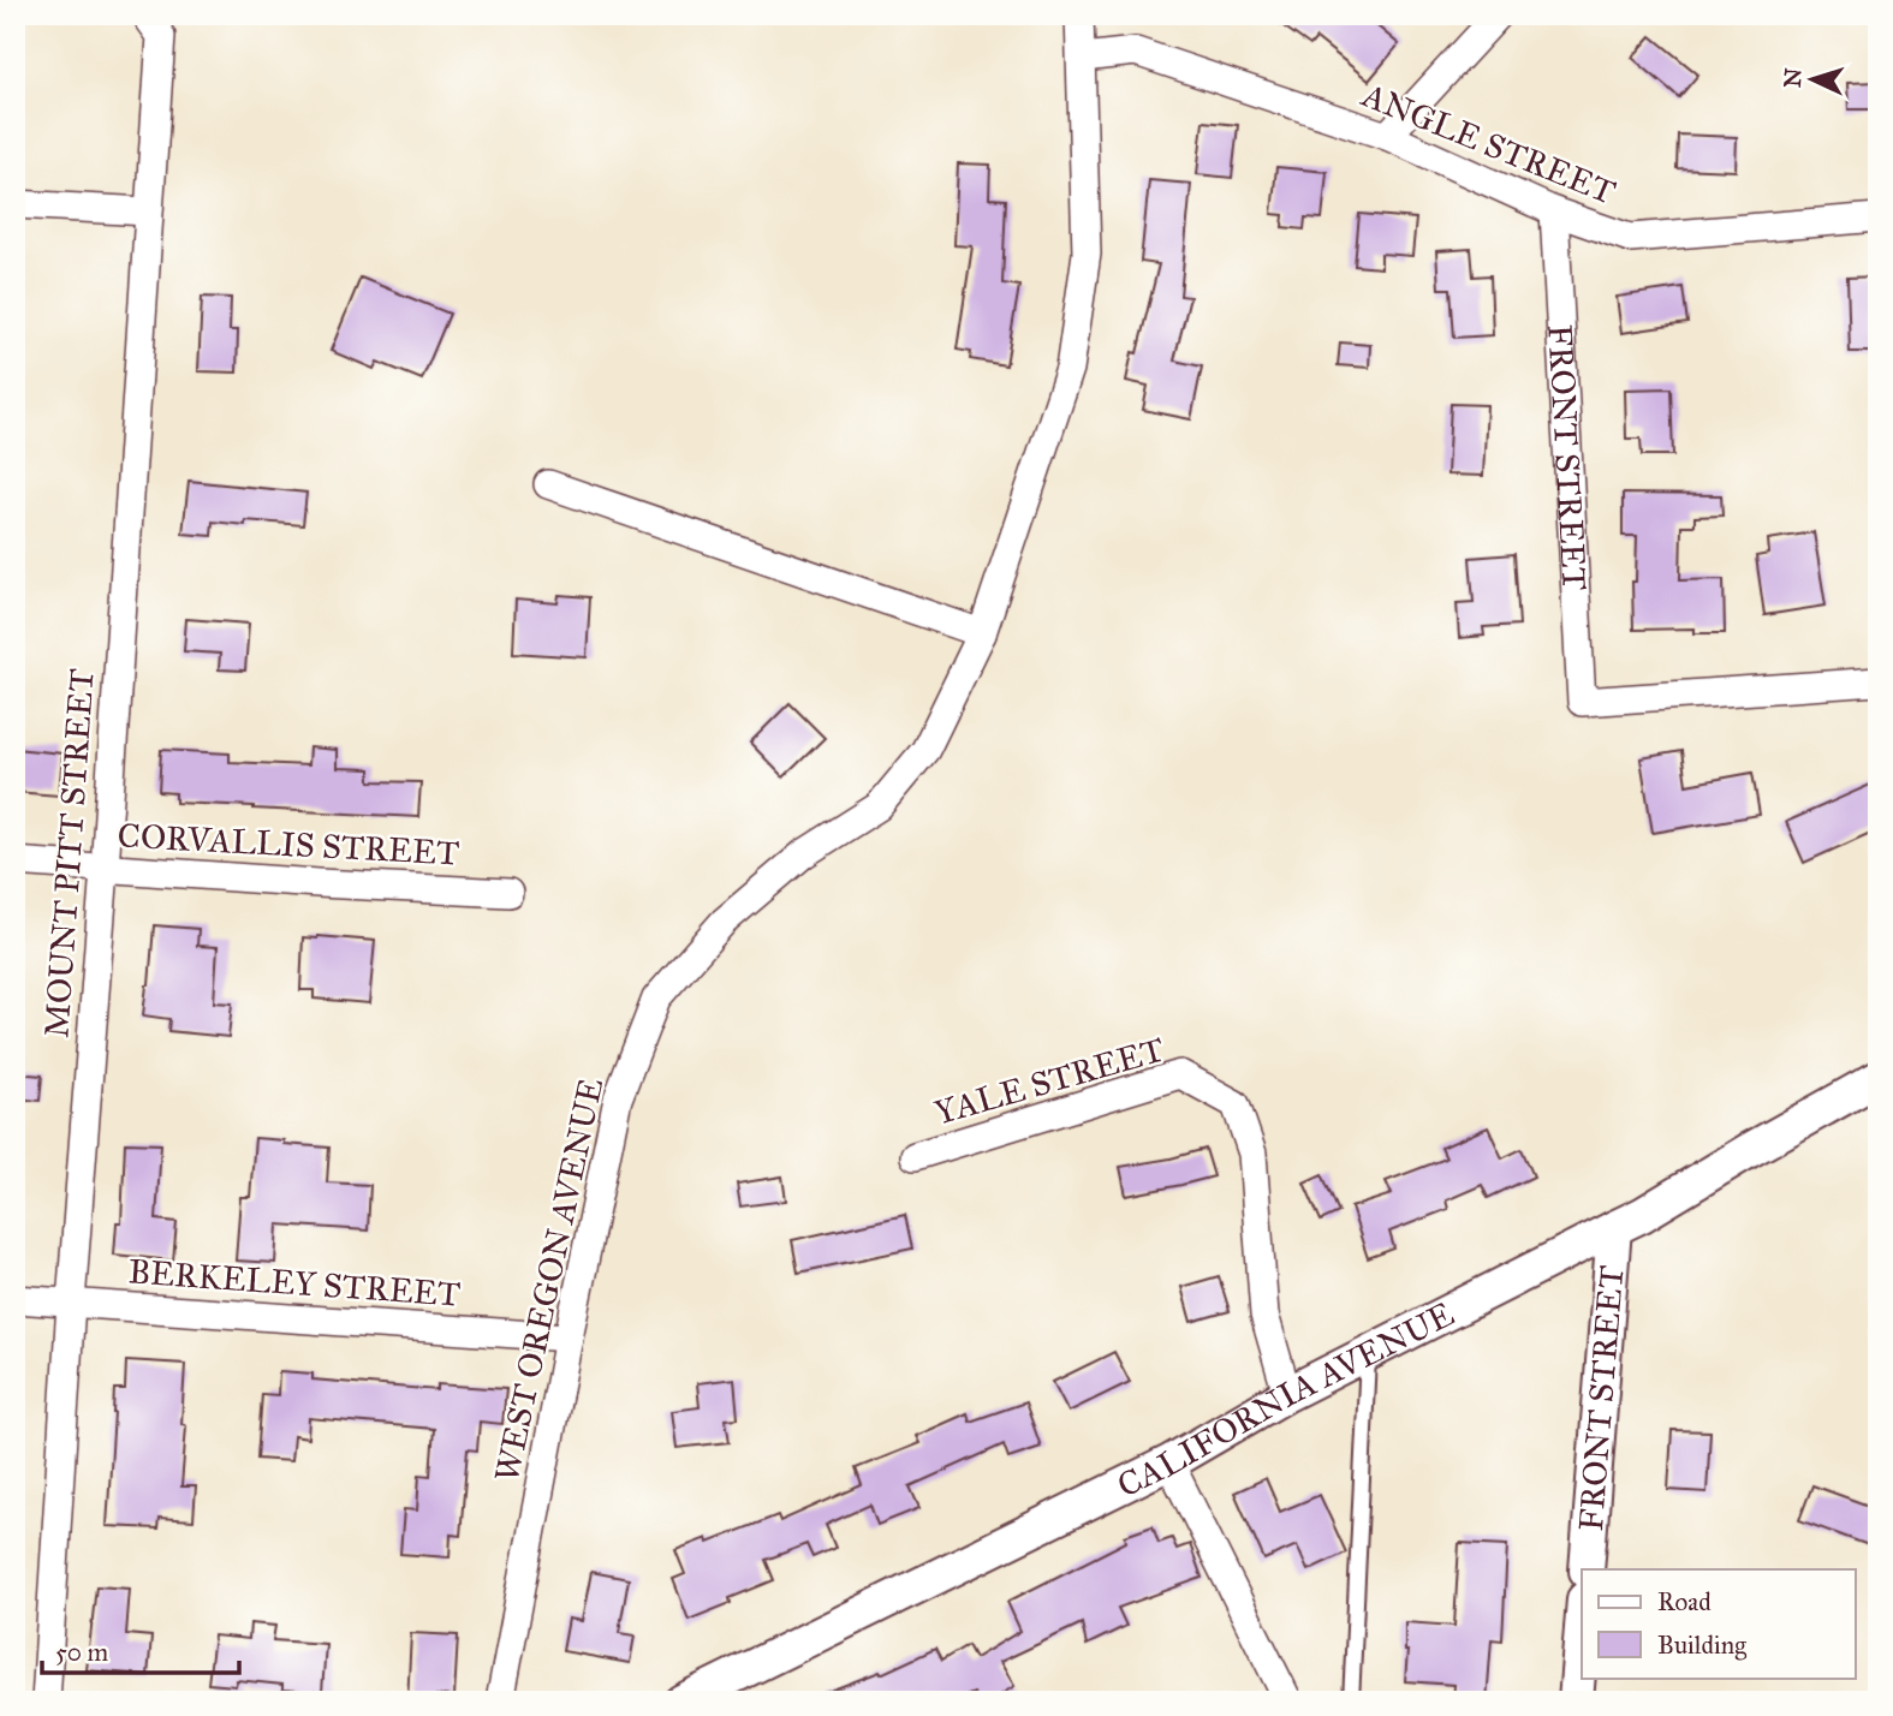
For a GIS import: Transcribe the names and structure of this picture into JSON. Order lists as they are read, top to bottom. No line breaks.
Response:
{"streets":{"street":["ANGLE STREET","FRONT STREET","CORVALLIS STREET","MOUNT PITT STREET","YALE STREET","WEST OREGON AVENUE","BERKELEY STREET","CALIFORNIA AVENUE"]},"crossings":[["ANGLE STREET","FRONT STREET"],["ANGLE STREET","WEST OREGON AVENUE"],["FRONT STREET","CALIFORNIA AVENUE"],["CORVALLIS STREET","MOUNT PITT STREET"],["MOUNT PITT STREET","BERKELEY STREET"],["YALE STREET","CALIFORNIA AVENUE"],["WEST OREGON AVENUE","BERKELEY STREET"]],"legend":["Road","Building"],"scale_bar":"50 m","north":"left"}
